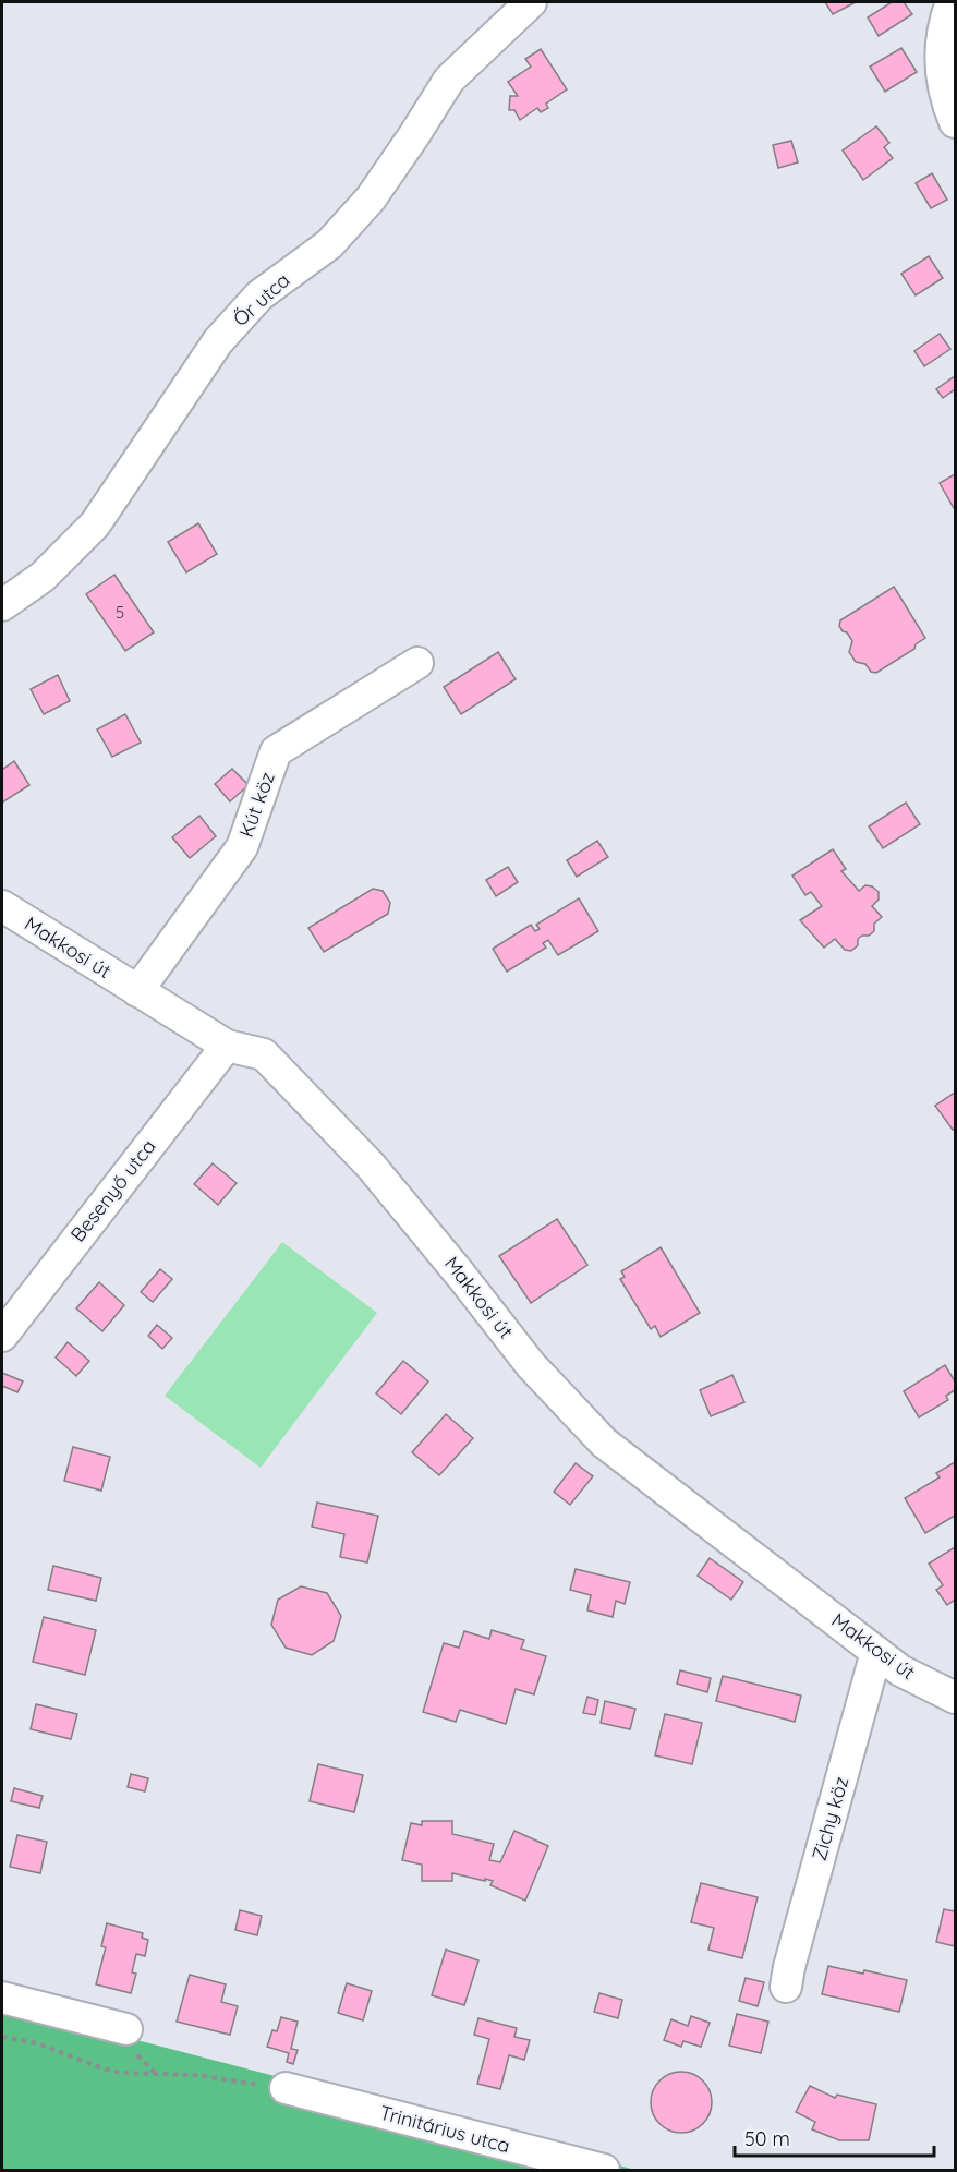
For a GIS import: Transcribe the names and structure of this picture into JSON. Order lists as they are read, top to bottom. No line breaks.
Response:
{"streets":{"street":["Őr utca","Kút köz","Makkosi út","Besenyő utca","Zichy köz","Trinitárius utca"]},"crossings":[["Kút köz","Makkosi út"],["Makkosi út","Besenyő utca"],["Makkosi út","Zichy köz"]],"house_numbers":["5"],"scale_bar":"50 m"}
